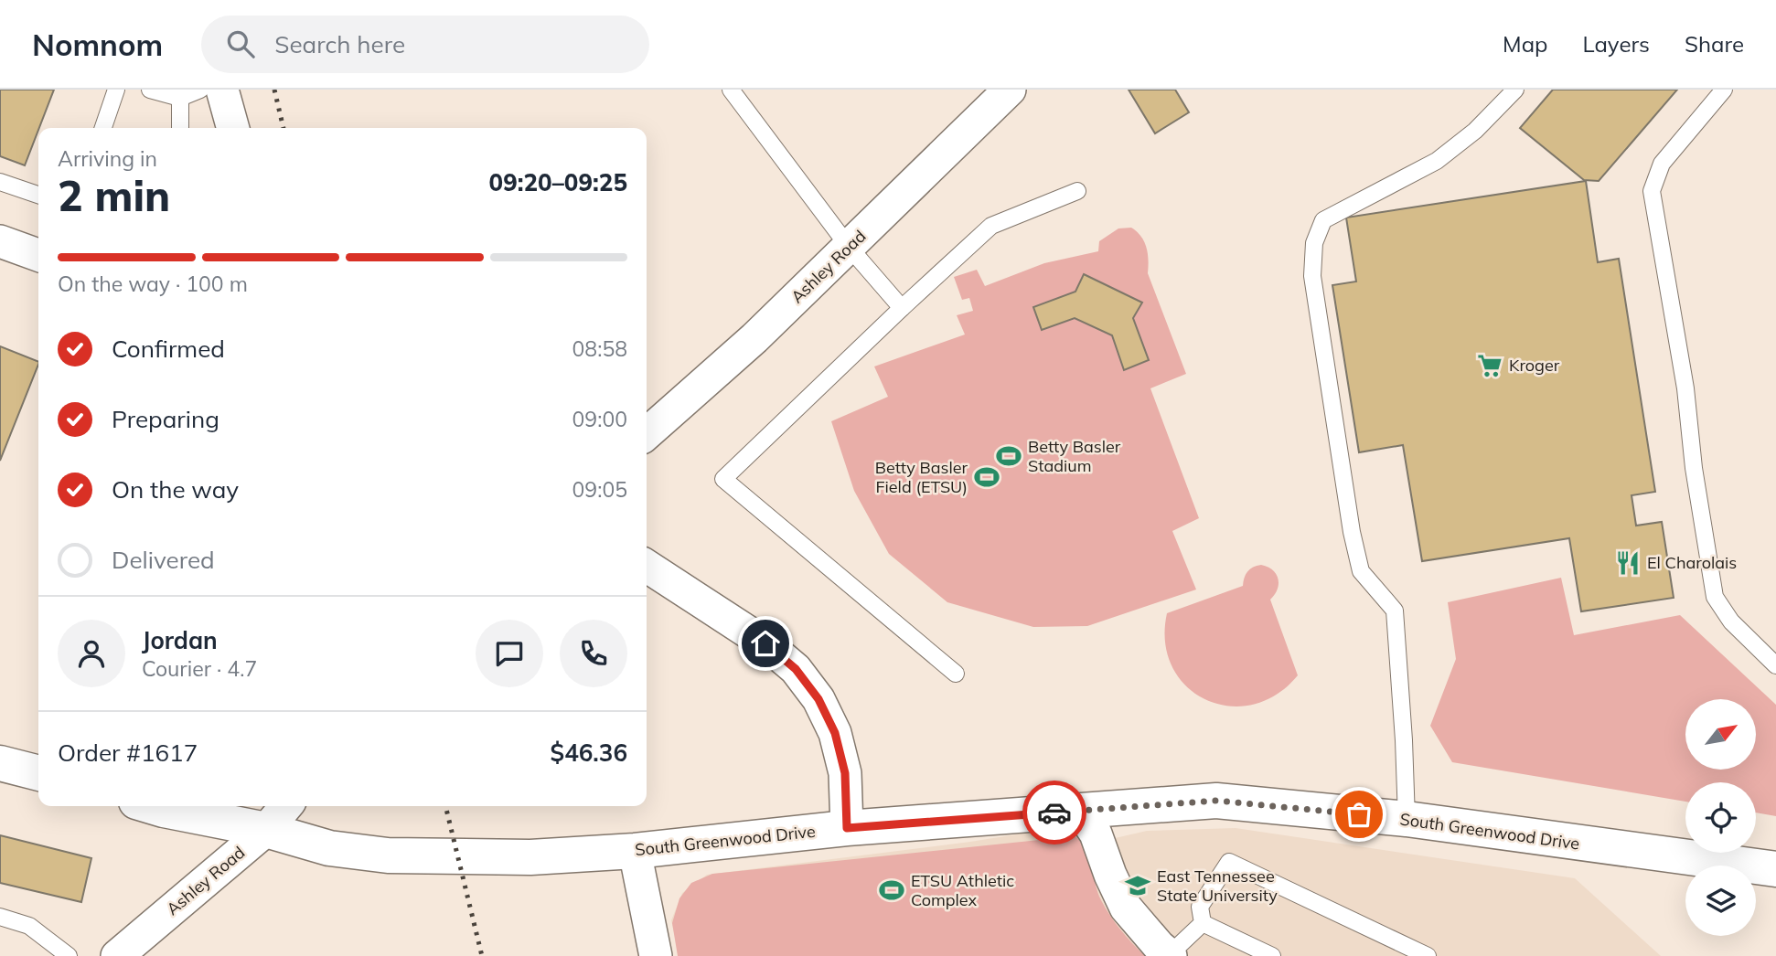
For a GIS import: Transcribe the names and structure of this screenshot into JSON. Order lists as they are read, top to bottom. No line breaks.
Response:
{"streets":{"street":["Ashley Road","South Greenwood Drive"]},"crossings":[["Ashley Road","South Greenwood Drive"]],"places":{"supermarket":["Kroger"],"sports":["Betty Basler Stadium","Betty Basler Field (ETSU)","ETSU Athletic Complex"],"restaurant":["El Charolais"],"school or university":["East Tennessee State University"]},"north":"top right","page":{"header":"Nomnom","search":"Search here","nav":["Map","Layers","Share"],"heading":["2 min","Arriving in","09:20–09:25"],"panel":["Jordan","Courier · 4.7","Order #1617","$46.36"],"bar":"On the way · 100 m","list":[["Confirmed","08:58"],["Preparing","09:00"],["On the way","09:05"],"Delivered"]}}
